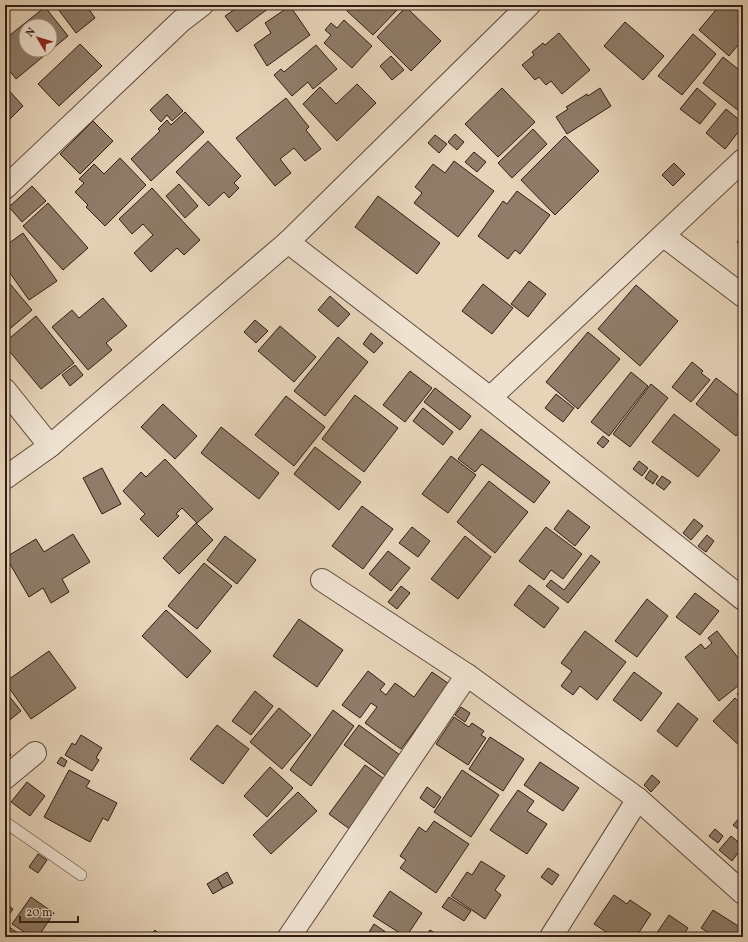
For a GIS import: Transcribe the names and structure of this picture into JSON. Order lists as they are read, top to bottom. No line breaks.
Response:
{"scale_bar":"20 m","north":"top left"}
